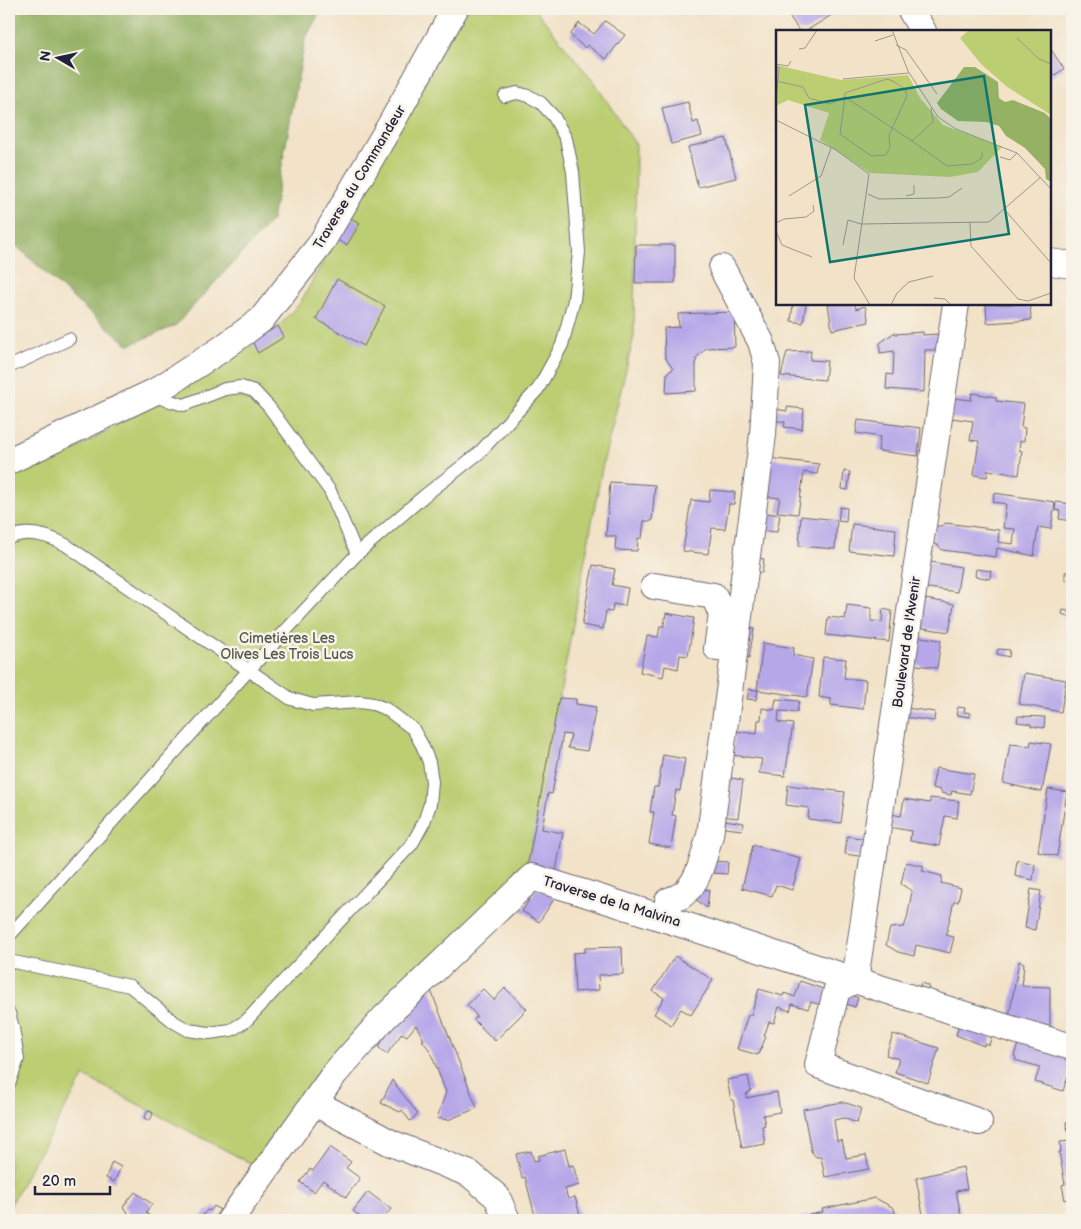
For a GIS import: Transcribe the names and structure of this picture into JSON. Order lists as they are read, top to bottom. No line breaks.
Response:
{"streets":{"street":["Traverse du Commandeur","Boulevard de l'Avenir","Traverse de la Malvina"]},"crossings":[["Boulevard de l'Avenir","Traverse de la Malvina"]],"parks":["Cimetières Les Olives Les Trois Lucs"],"scale_bar":"20 m","north":"left"}
